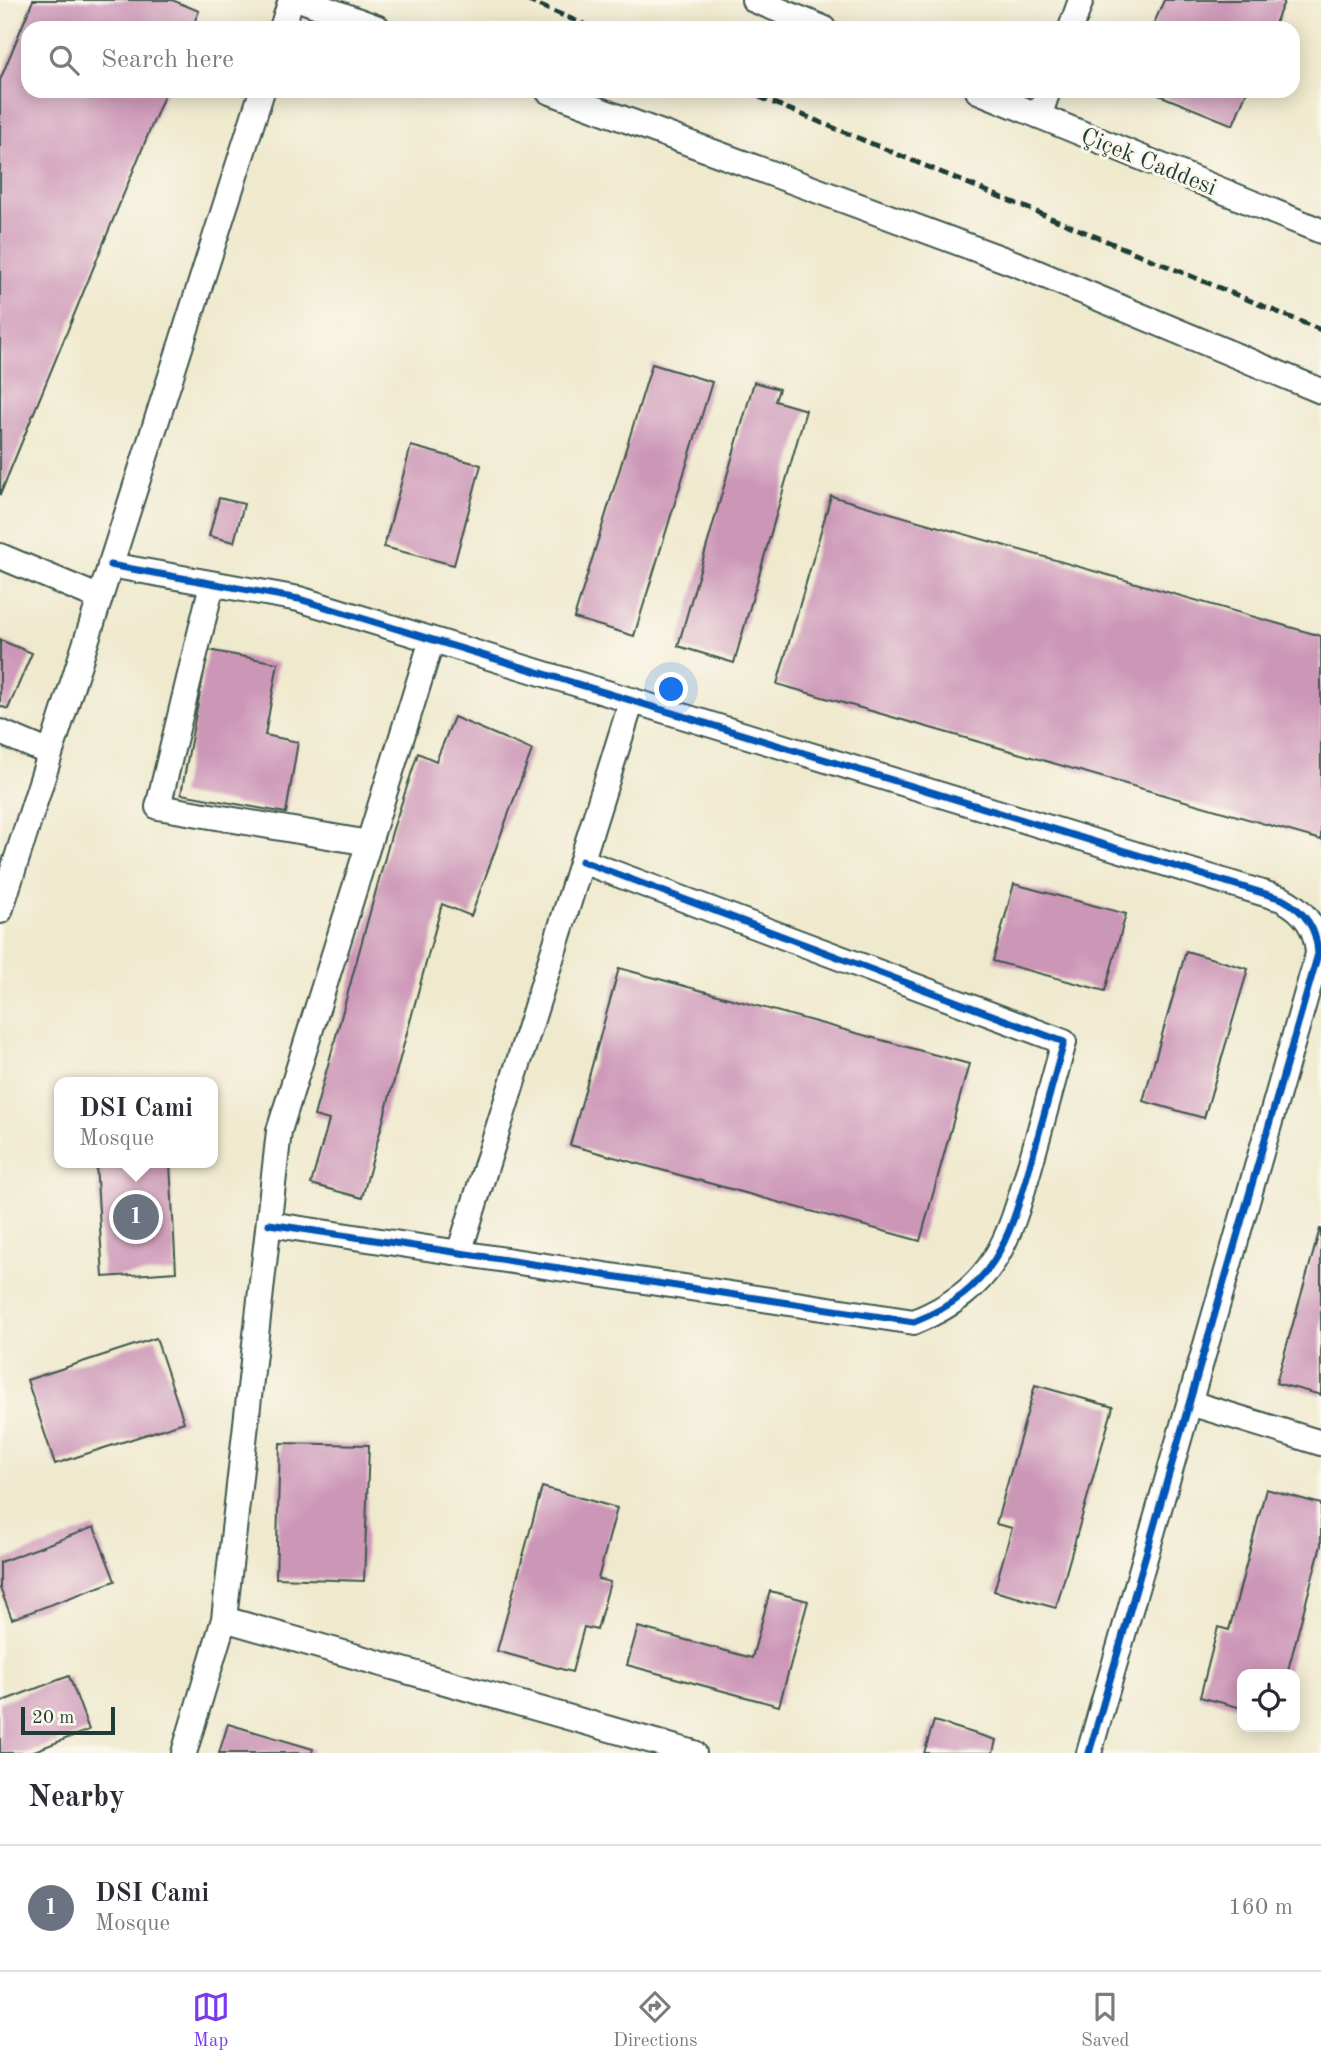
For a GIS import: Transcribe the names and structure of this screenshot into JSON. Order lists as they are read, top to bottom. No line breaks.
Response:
{"streets":{"street":["Çiçek Caddesi"]},"scale_bar":"20 m","page":{"search":"Search here","popup":["DSI Cami","Mosque"],"pins":"1","scale":"20 m","heading":"Nearby","list":[{"mark":"1","name":"DSI Cami","note":"Mosque","value":"160 m"}],"nav":["Map","Directions","Saved"]}}
